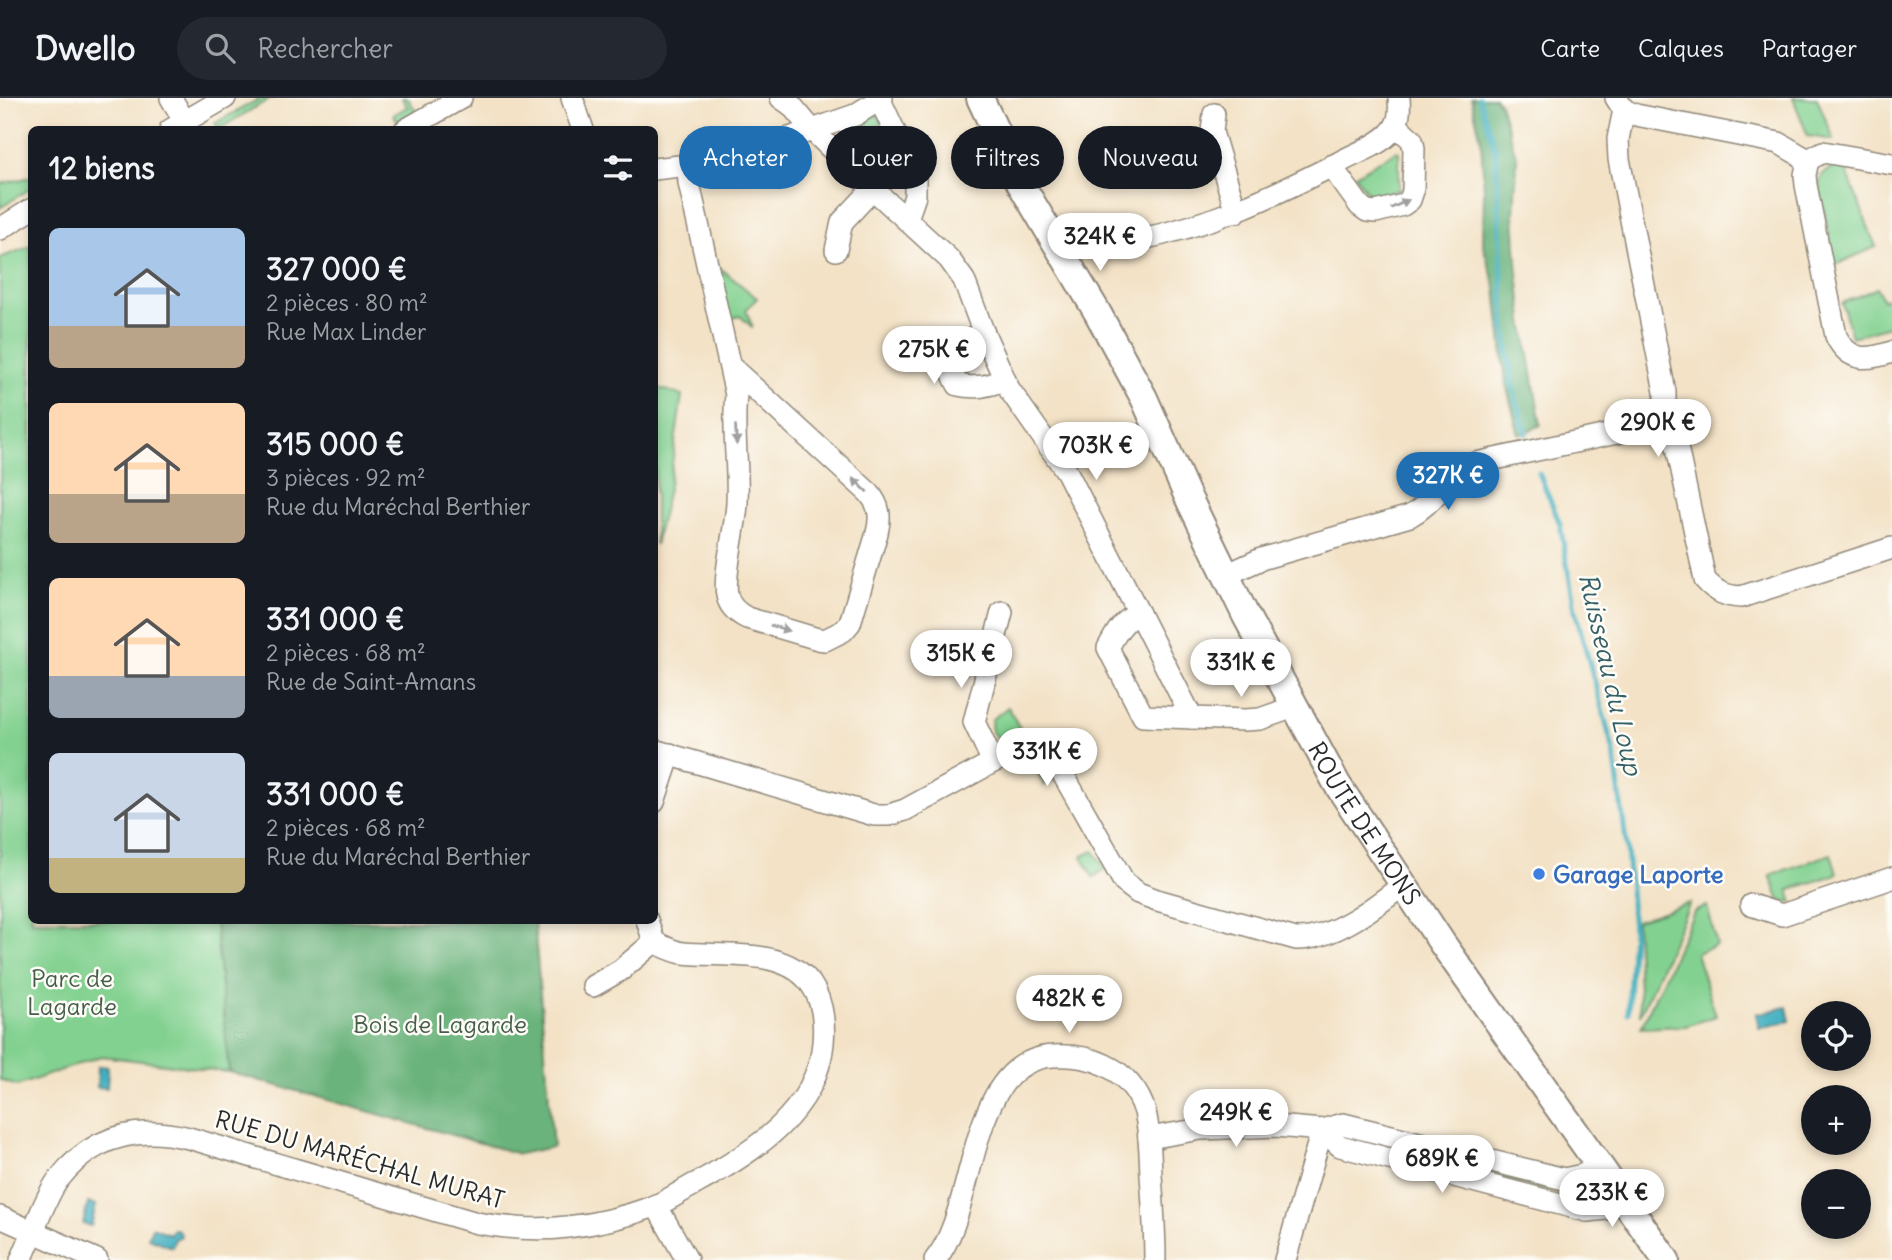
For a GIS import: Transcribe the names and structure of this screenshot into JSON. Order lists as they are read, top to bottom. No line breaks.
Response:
{"streets":{"main road":["ROUTE DE MONS"],"street":["RUE DU MARÉCHAL MURAT"]},"water":["Ruisseau du Loup"],"parks":["Parc de Lagarde","Bois de Lagarde"],"places":["Garage Laporte"],"page":{"header":"Dwello","search":"Rechercher","nav":["Carte","Calques","Partager"],"chip":["Acheter","Louer","Filtres","Nouveau"],"heading":"12 biens","list":[{"name":"327 000 €","note":"2 pièces · 80 m² · Rue Max Linder"},{"name":"315 000 €","note":"3 pièces · 92 m² · Rue du Maréchal Berthier"},{"name":"331 000 €","note":"2 pièces · 68 m² · Rue de Saint-Amans"},{"name":"331 000 €","note":"2 pièces · 68 m² · Rue du Maréchal Berthier"}],"price":["324K €","275K €","290K €","703K €","327K €","315K €","331K €","331K €","482K €","249K €","689K €","233K €"],"map_buttons":["+","−"]}}
